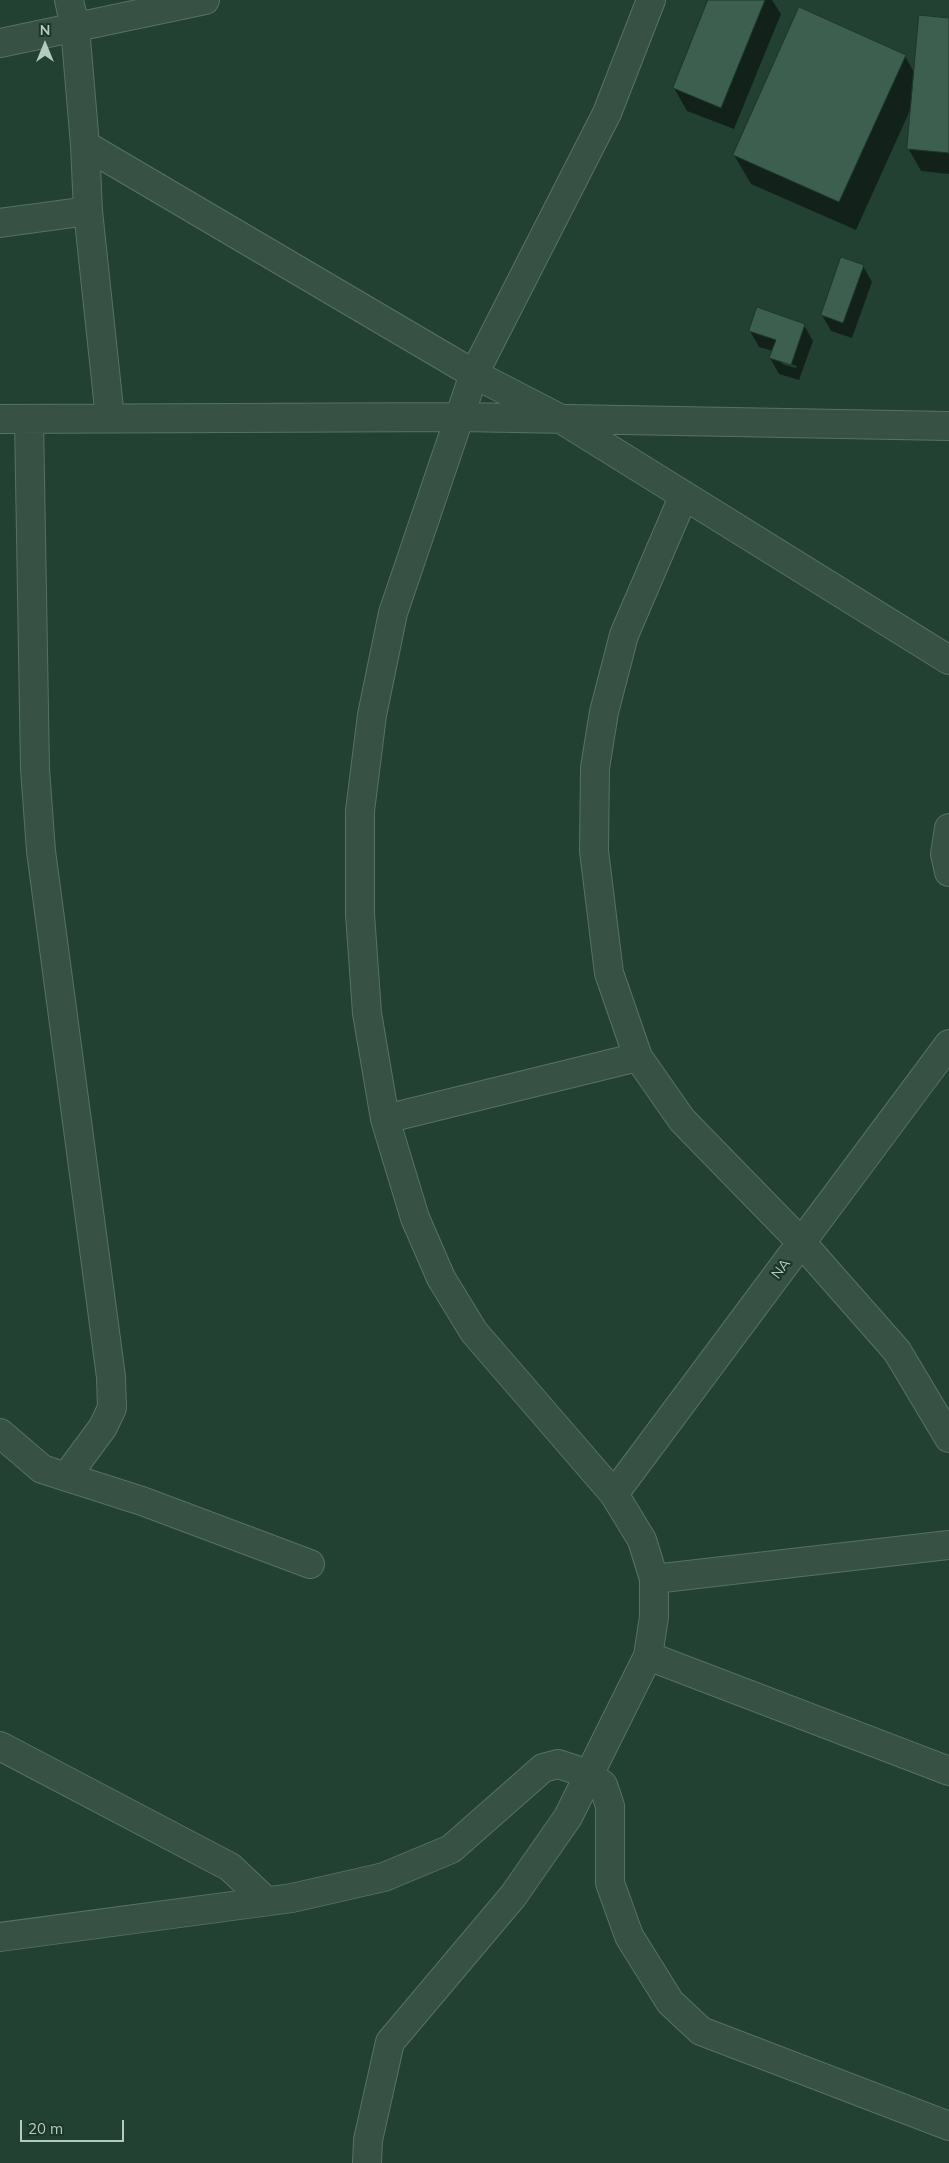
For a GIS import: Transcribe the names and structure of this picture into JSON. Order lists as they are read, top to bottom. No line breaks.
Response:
{"streets":{"street":["NA"]},"scale_bar":"20 m","north":"top"}
